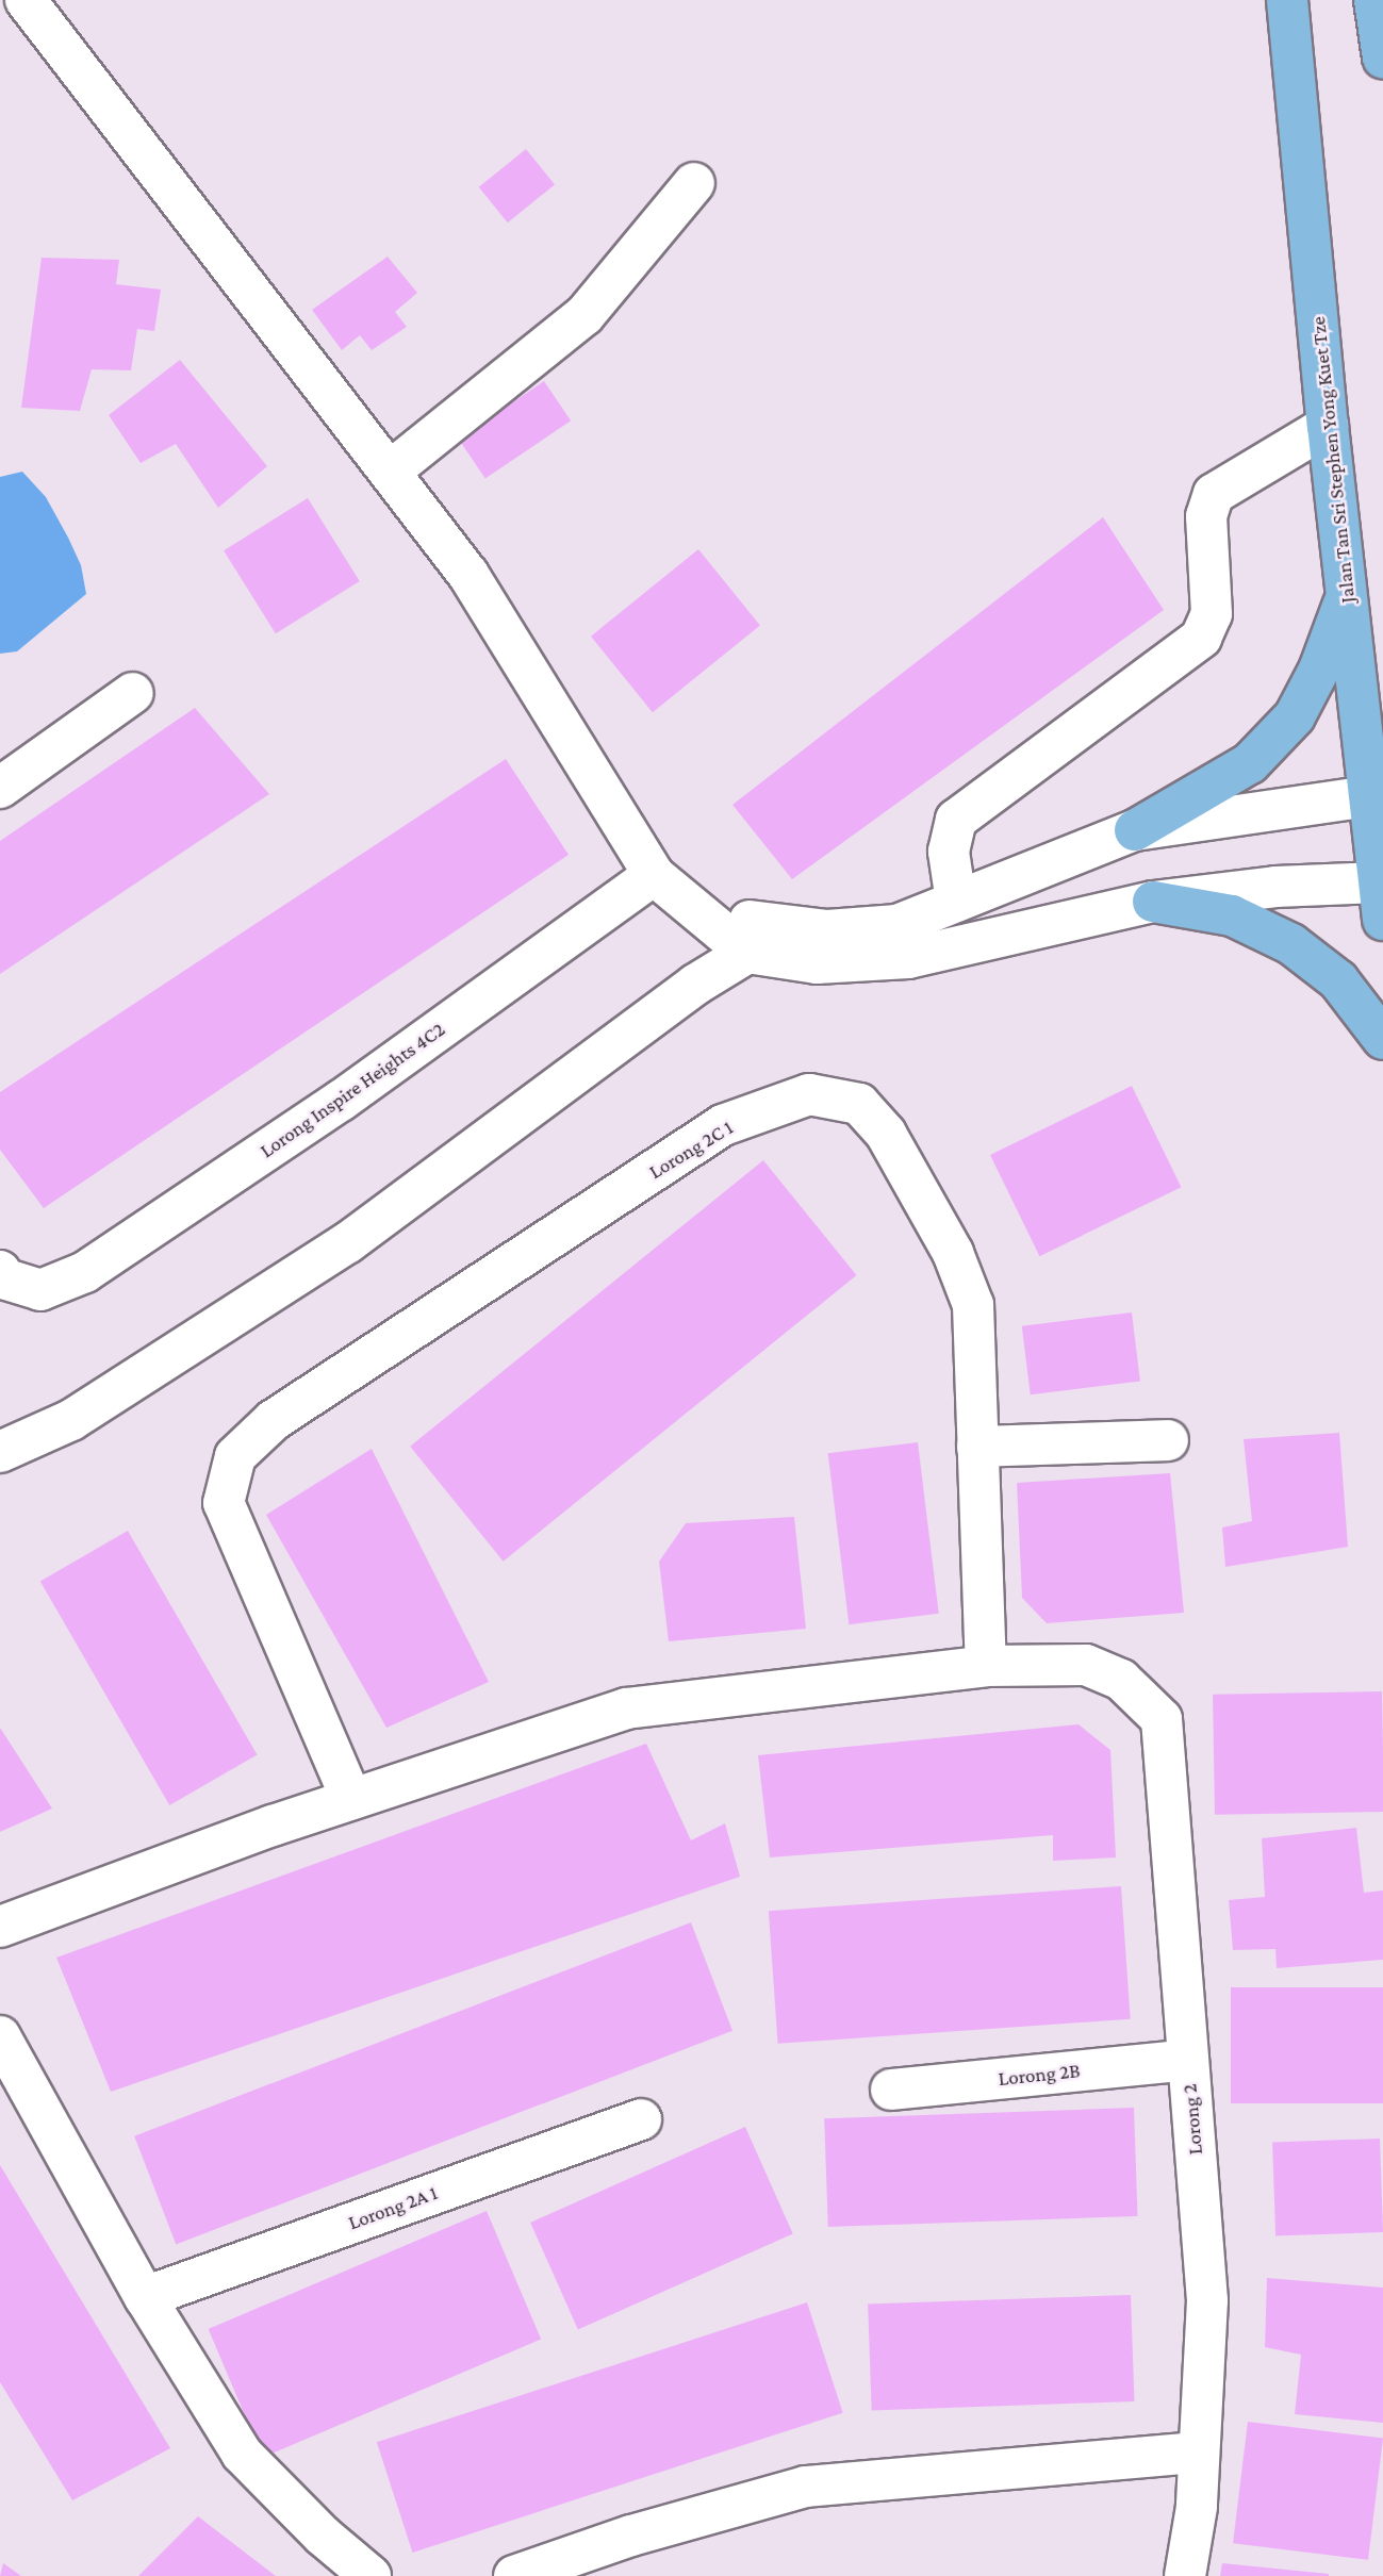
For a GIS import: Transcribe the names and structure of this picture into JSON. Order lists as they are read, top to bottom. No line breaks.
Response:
{"streets":{"main road":["Jalan Tan Sri Stephen Yong Kuet Tze"],"street":["Lorong Inspire Heights 4C2","Lorong 2C 1","Lorong 2B","Lorong 2","Lorong 2A 1"]},"crossings":[["Lorong 2C 1","Lorong 2"],["Lorong 2B","Lorong 2"]]}
